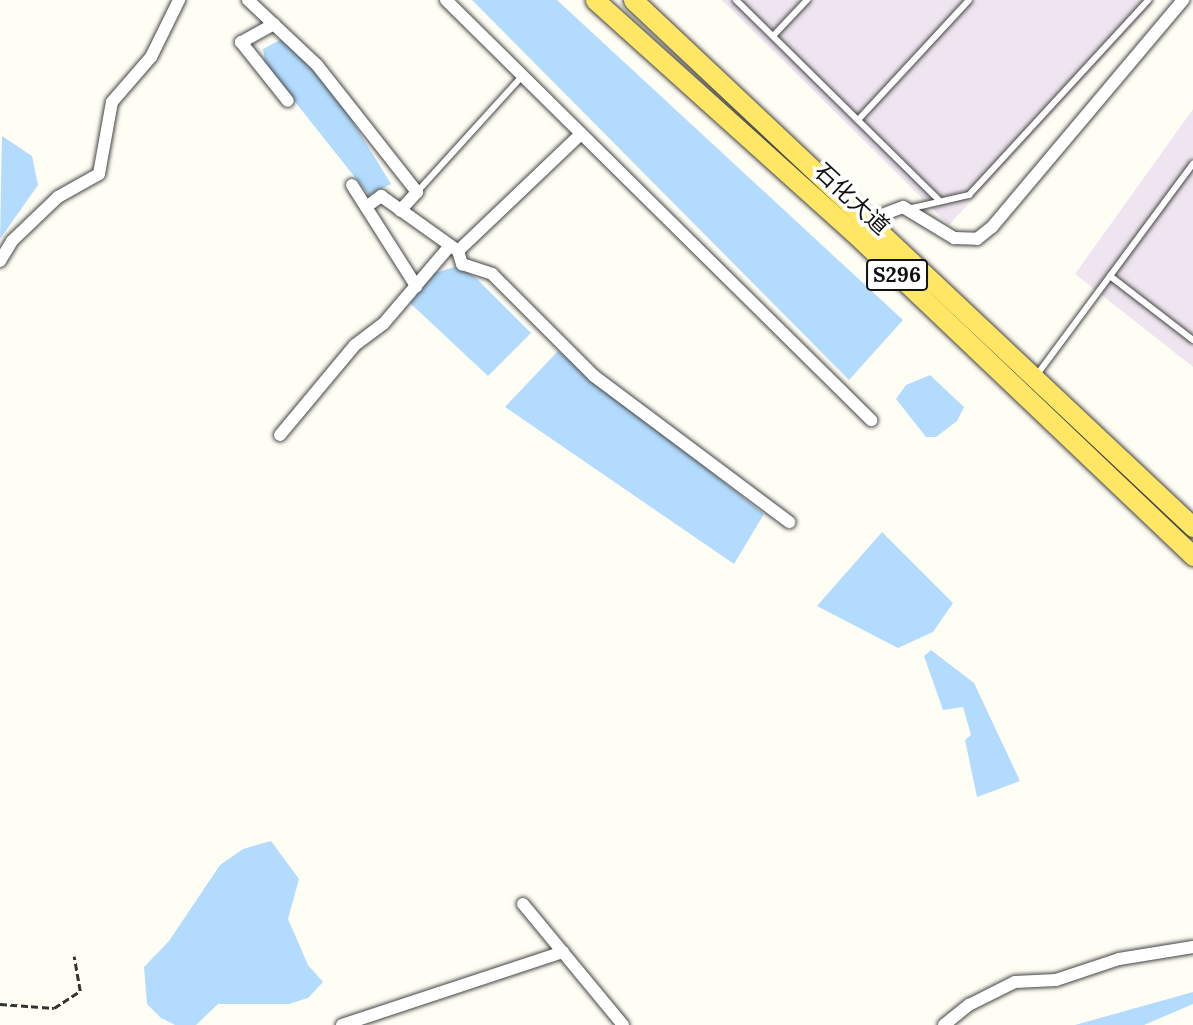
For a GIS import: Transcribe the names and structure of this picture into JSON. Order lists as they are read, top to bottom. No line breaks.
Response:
{"streets":{"main road":["石化大道","S296"]}}
